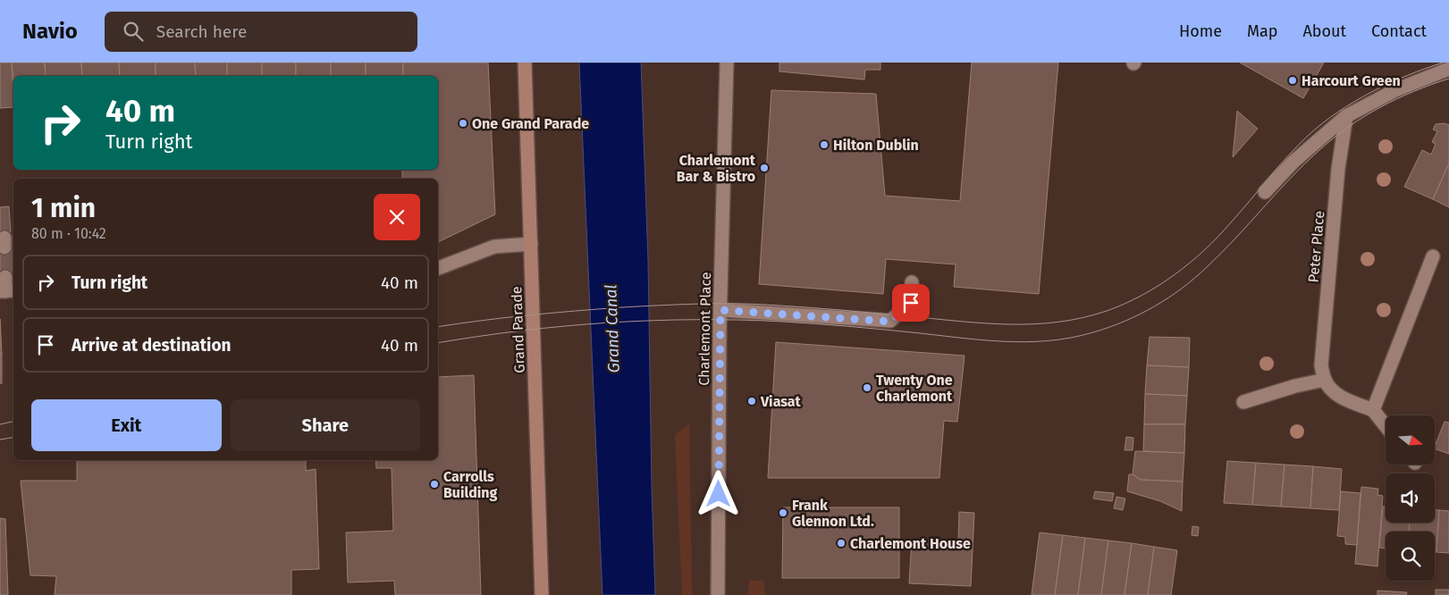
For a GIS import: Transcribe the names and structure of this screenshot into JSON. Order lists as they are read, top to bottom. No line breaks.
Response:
{"streets":{"main road":["Grand Parade"],"street":["Peter Place","Charlemont Place"]},"water":["Grand Canal"],"places":["Harcourt Green","One Grand Parade","Hilton Dublin","Charlemont Bar & Bistro","Twenty One Charlemont","Viasat","Carrolls Building","Frank Glennon Ltd.","Charlemont House"],"north":"right","page":{"header":"Navio","search":"Search here","nav":["Home","Map","About","Contact"],"turn":["40 m","Turn right"],"heading":["1 min","80 m · 10:42"],"list":[{"name":"Turn right","value":"40 m"},{"name":"Arrive at destination","value":"40 m"}],"buttons":["Exit","Share"]}}
